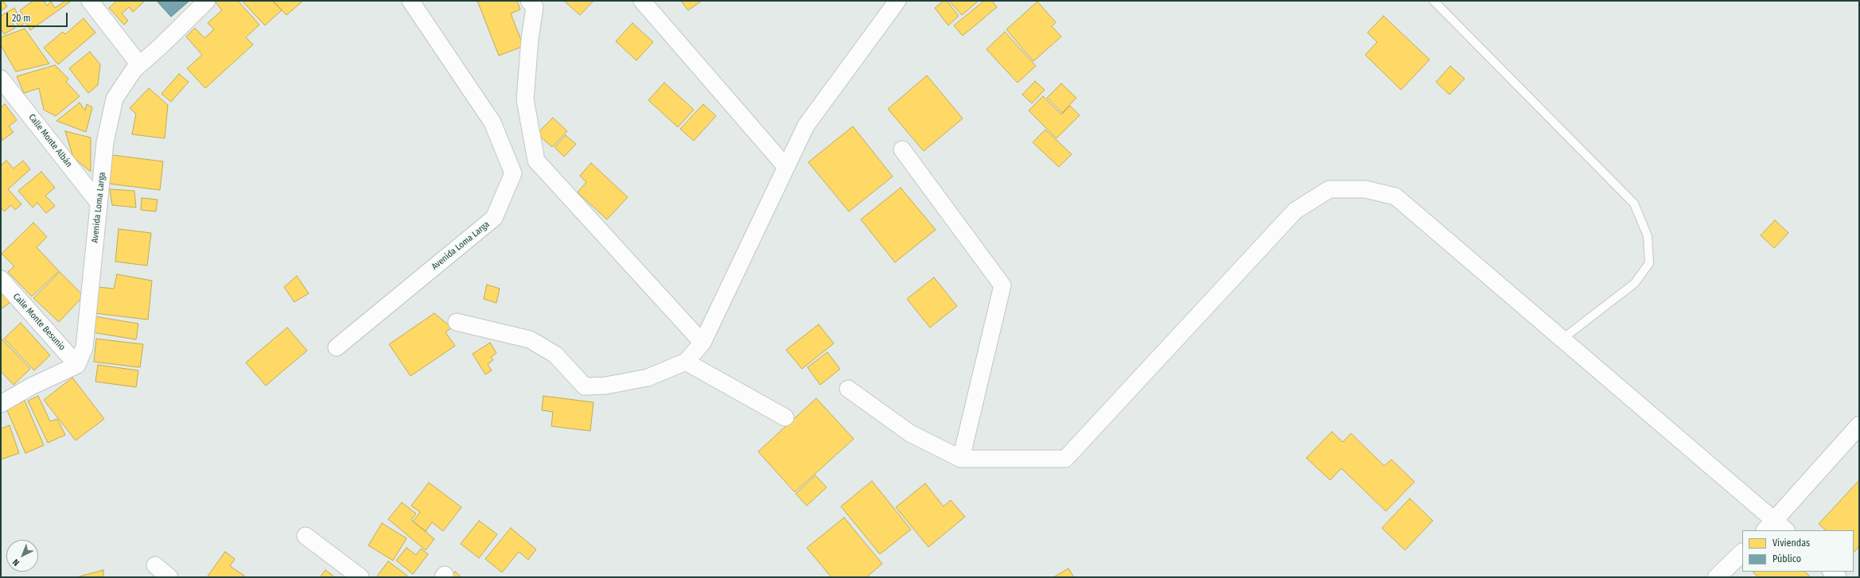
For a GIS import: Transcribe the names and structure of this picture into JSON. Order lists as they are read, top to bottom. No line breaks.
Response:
{"streets":{"street":["Calle Monte Albán","Avenida Loma Larga","Calle Monte Besunio"]},"crossings":[["Calle Monte Albán","Avenida Loma Larga"],["Avenida Loma Larga","Calle Monte Besunio"]],"legend":["Viviendas","Público"],"scale_bar":"20 m","north":"bottom left"}
